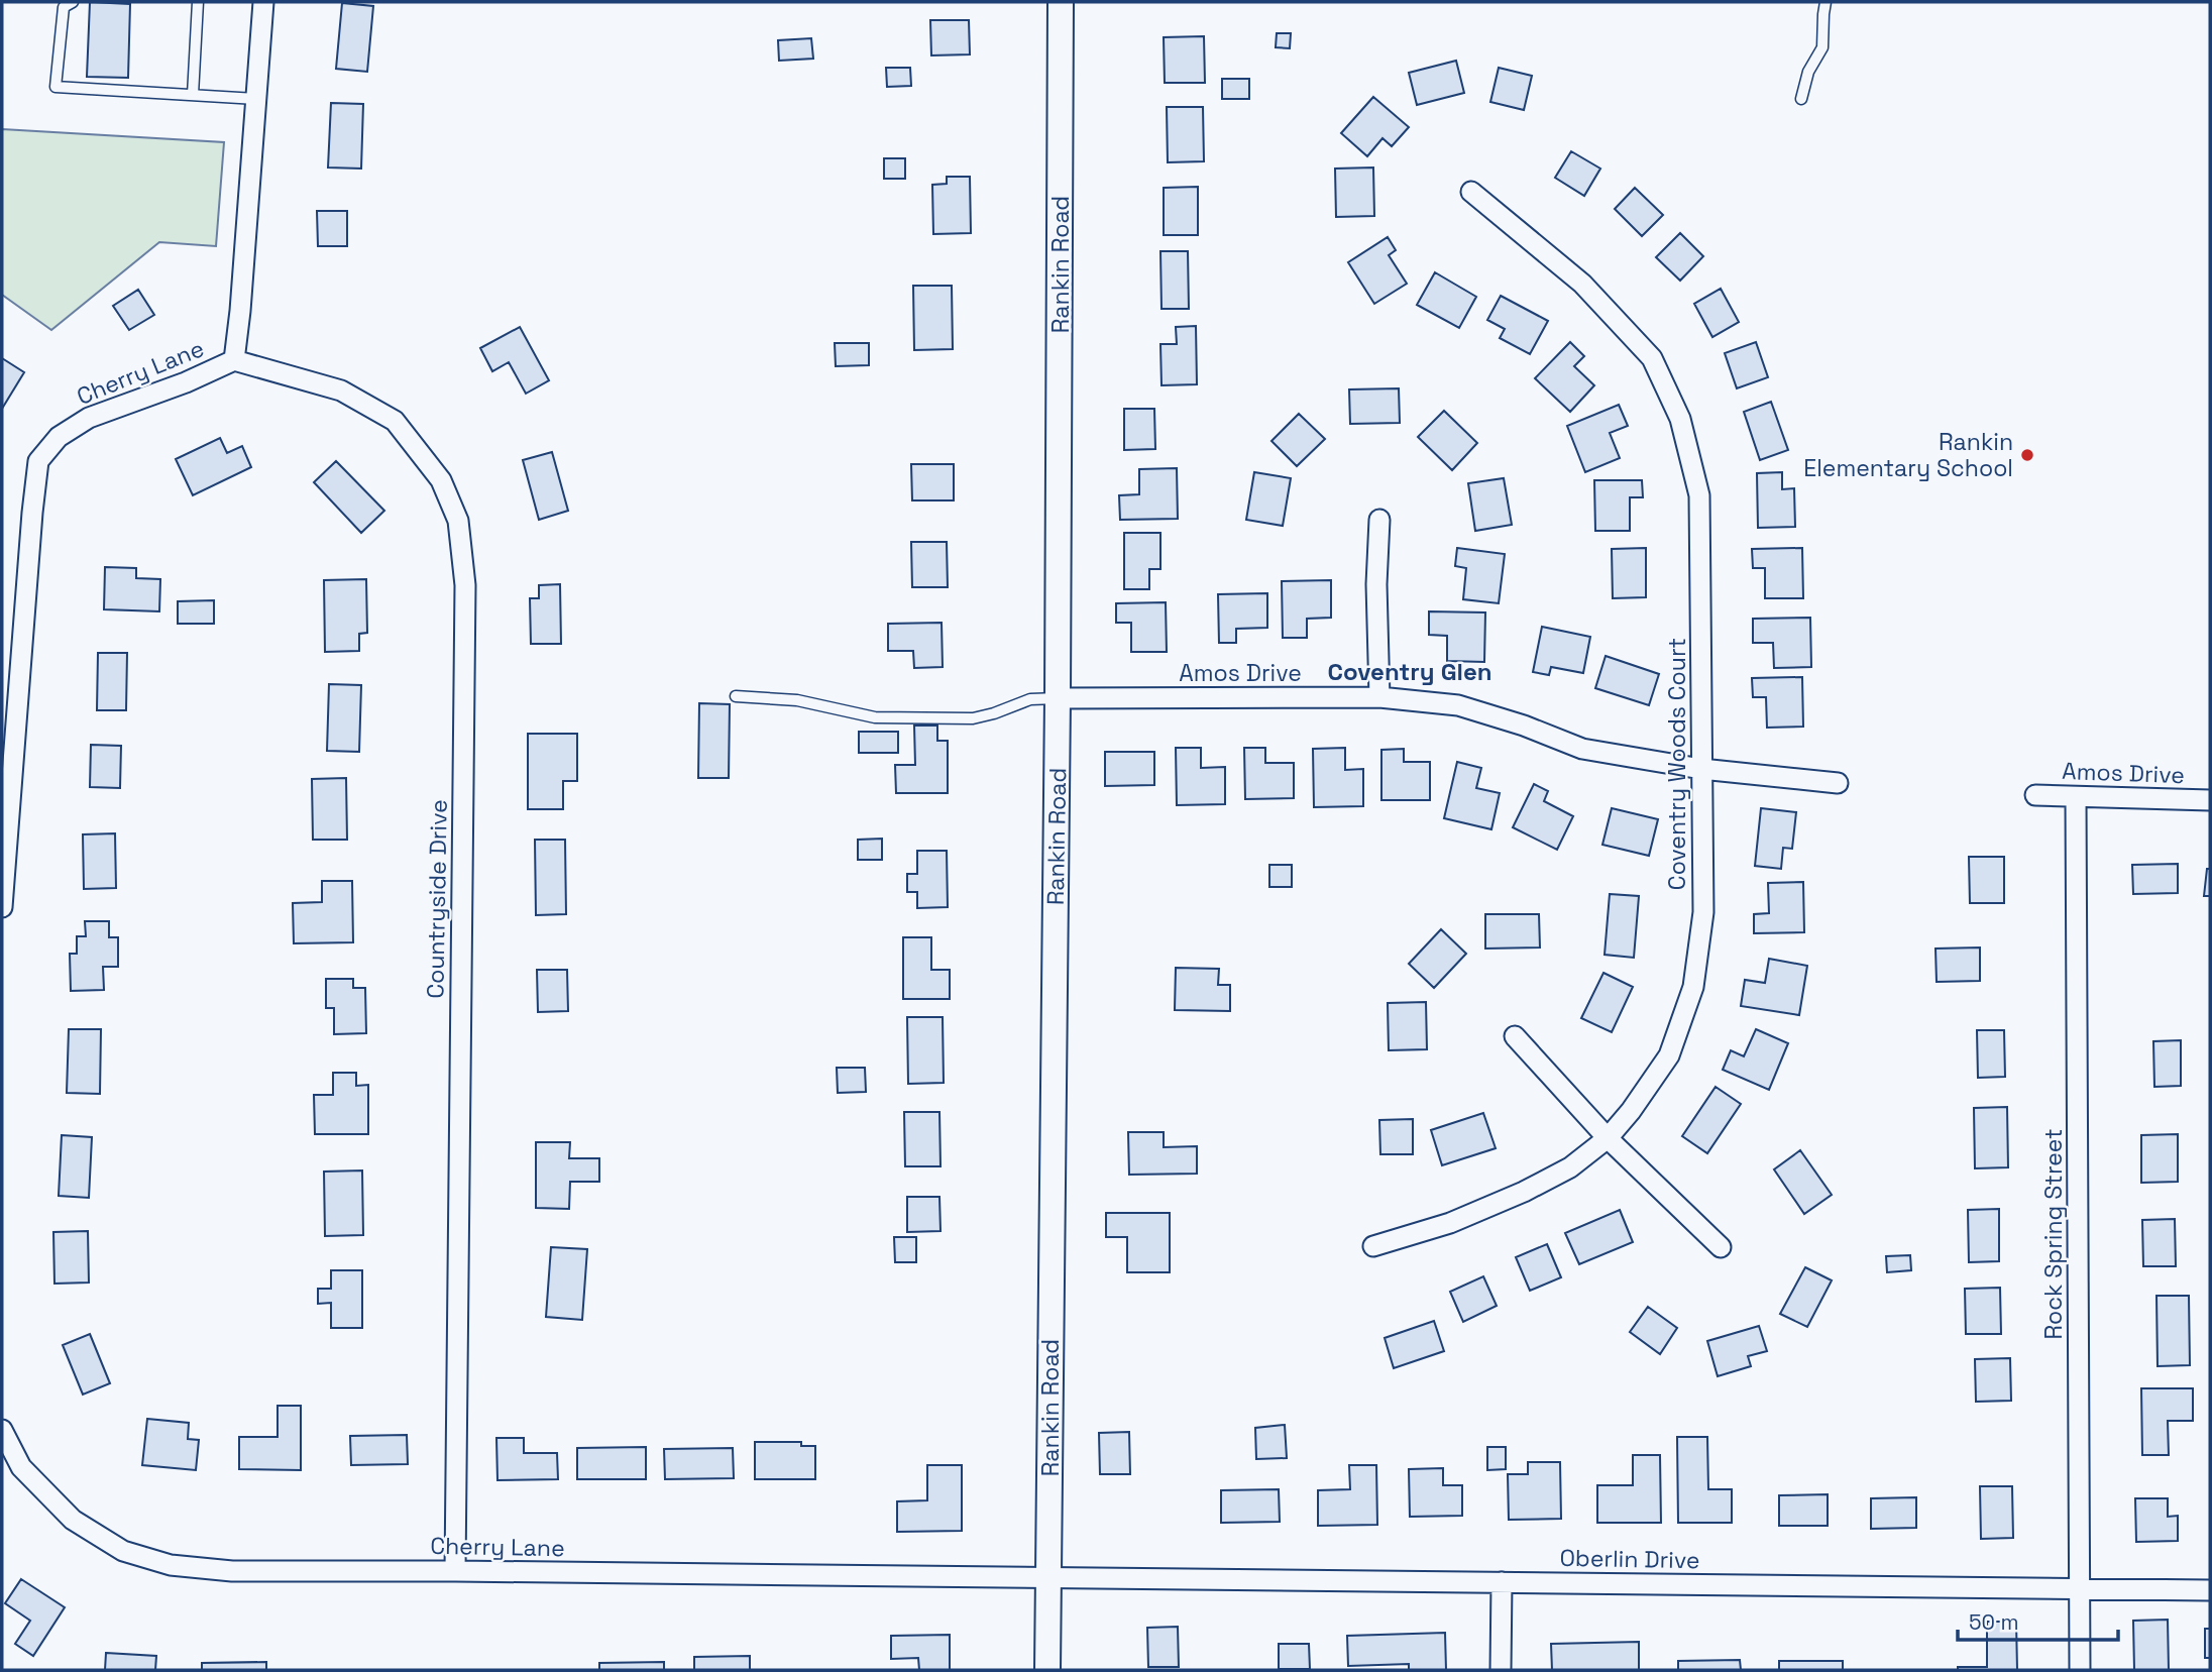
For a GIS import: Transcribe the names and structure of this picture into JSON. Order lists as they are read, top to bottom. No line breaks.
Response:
{"streets":{"street":["Rankin Road","Cherry Lane","Amos Drive","Coventry Woods Court","Countryside Drive","Rock Spring Street","Oberlin Drive"]},"crossings":[["Rankin Road","Cherry Lane"],["Rankin Road","Amos Drive"],["Rankin Road","Oberlin Drive"],["Cherry Lane","Countryside Drive"],["Cherry Lane","Oberlin Drive"],["Amos Drive","Coventry Woods Court"],["Amos Drive","Rock Spring Street"],["Rock Spring Street","Oberlin Drive"]],"districts":["Coventry Glen"],"places":["Rankin Elementary School"],"scale_bar":"50 m"}
